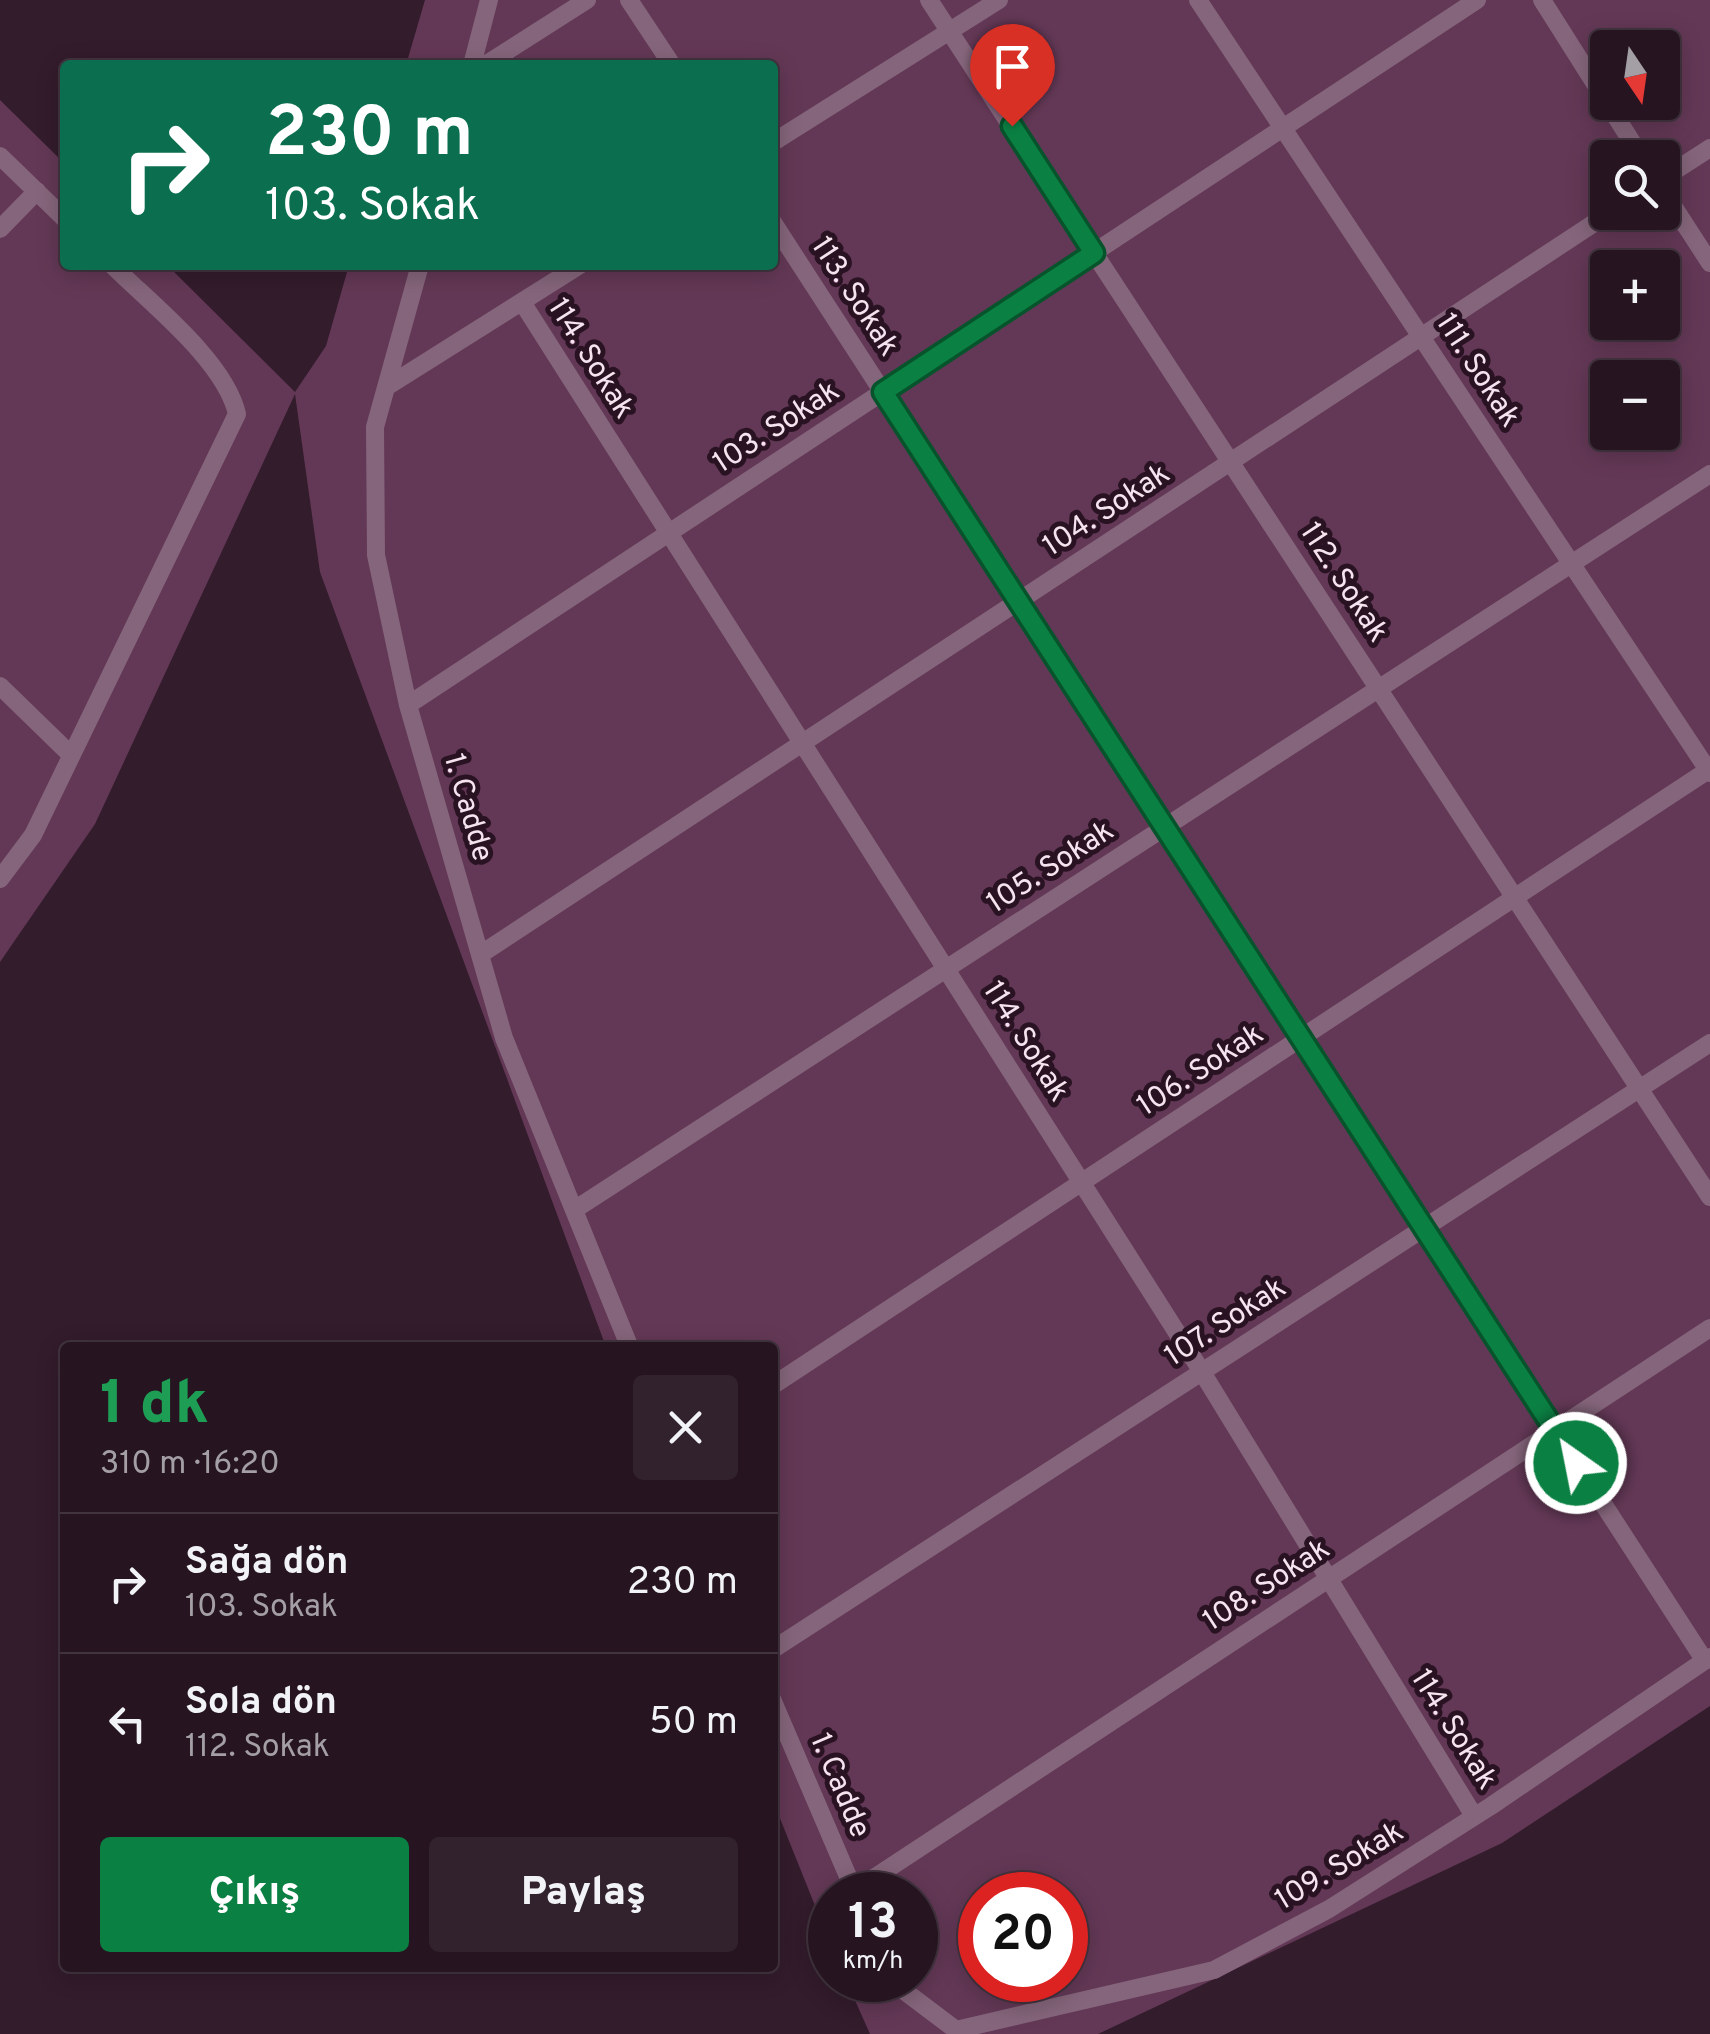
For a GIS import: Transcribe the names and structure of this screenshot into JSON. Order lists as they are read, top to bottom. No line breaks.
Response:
{"streets":{"lane":["113. Sokak","114. Sokak","111. Sokak","103. Sokak","104. Sokak","112. Sokak","1. Cadde","105. Sokak","106. Sokak","107. Sokak","108. Sokak","109. Sokak"]},"crossings":[["113. Sokak","103. Sokak"],["113. Sokak","104. Sokak"],["113. Sokak","105. Sokak"],["113. Sokak","106. Sokak"],["113. Sokak","107. Sokak"],["113. Sokak","108. Sokak"],["113. Sokak","109. Sokak"],["114. Sokak","103. Sokak"],["114. Sokak","104. Sokak"],["114. Sokak","105. Sokak"],["114. Sokak","106. Sokak"],["114. Sokak","107. Sokak"],["114. Sokak","108. Sokak"],["114. Sokak","109. Sokak"],["111. Sokak","103. Sokak"],["111. Sokak","104. Sokak"],["111. Sokak","105. Sokak"],["111. Sokak","106. Sokak"],["103. Sokak","112. Sokak"],["103. Sokak","1. Cadde"],["104. Sokak","112. Sokak"],["104. Sokak","1. Cadde"],["112. Sokak","105. Sokak"],["112. Sokak","106. Sokak"],["112. Sokak","107. Sokak"],["1. Cadde","105. Sokak"]],"north":"bottom","page":{"map_buttons":["+","−"],"turn":["230 m","103. Sokak"],"heading":["1 dk","310 m · 16:20"],"list":[{"name":"Sağa dön","note":"103. Sokak","value":"230 m"},{"name":"Sola dön","note":"112. Sokak","value":"50 m"}],"buttons":["Çıkış","Paylaş"],"speed":"13 km/h","limit":"20"}}
